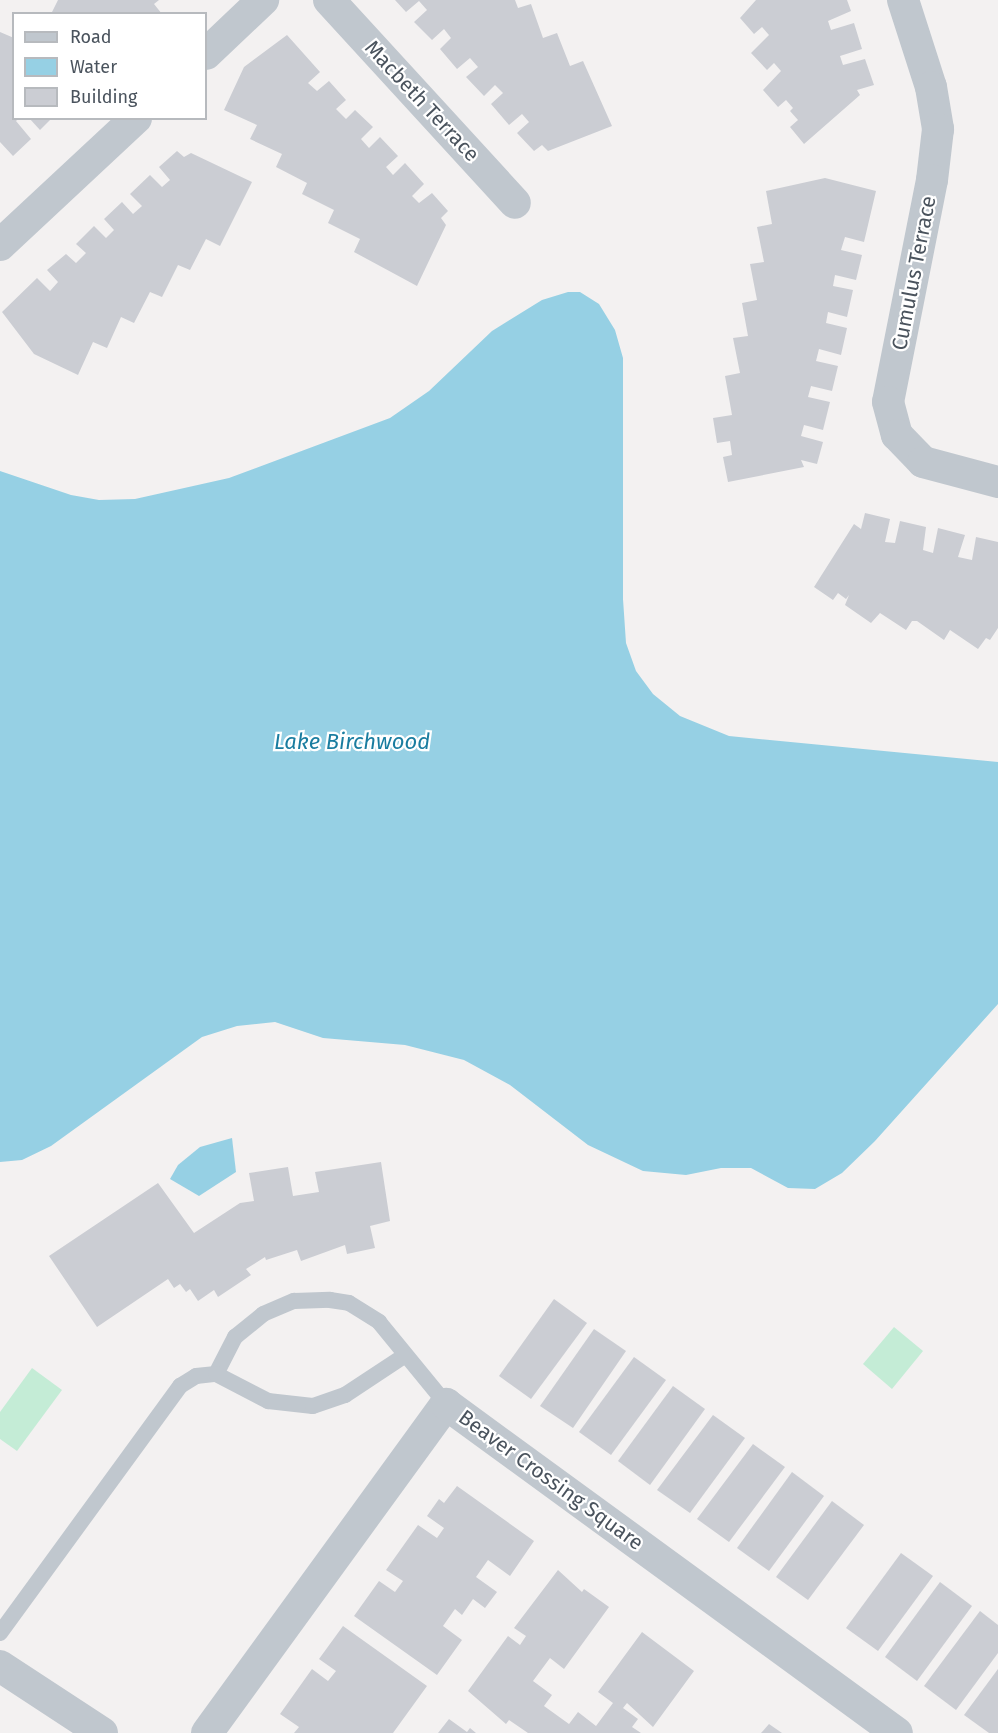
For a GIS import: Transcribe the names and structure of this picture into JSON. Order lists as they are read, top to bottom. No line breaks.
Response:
{"streets":{"street":["Macbeth Terrace","Cumulus Terrace","Beaver Crossing Square"]},"water":["Lake Birchwood"],"legend":["Road","Water","Building"]}
